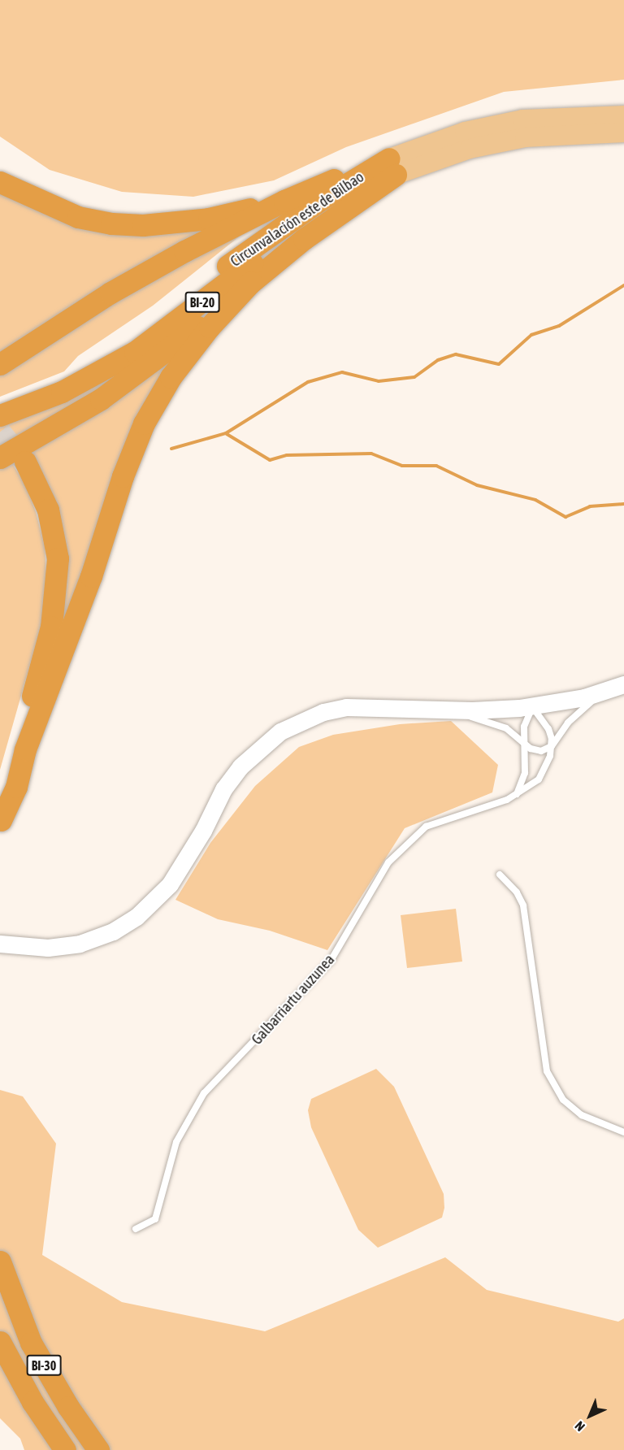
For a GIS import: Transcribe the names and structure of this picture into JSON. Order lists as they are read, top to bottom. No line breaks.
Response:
{"streets":{"highway":["Circunvalación este de Bilbao","BI-20","BI-30"],"lane":["Galbarriartu auzunea"]},"north":"bottom left"}
